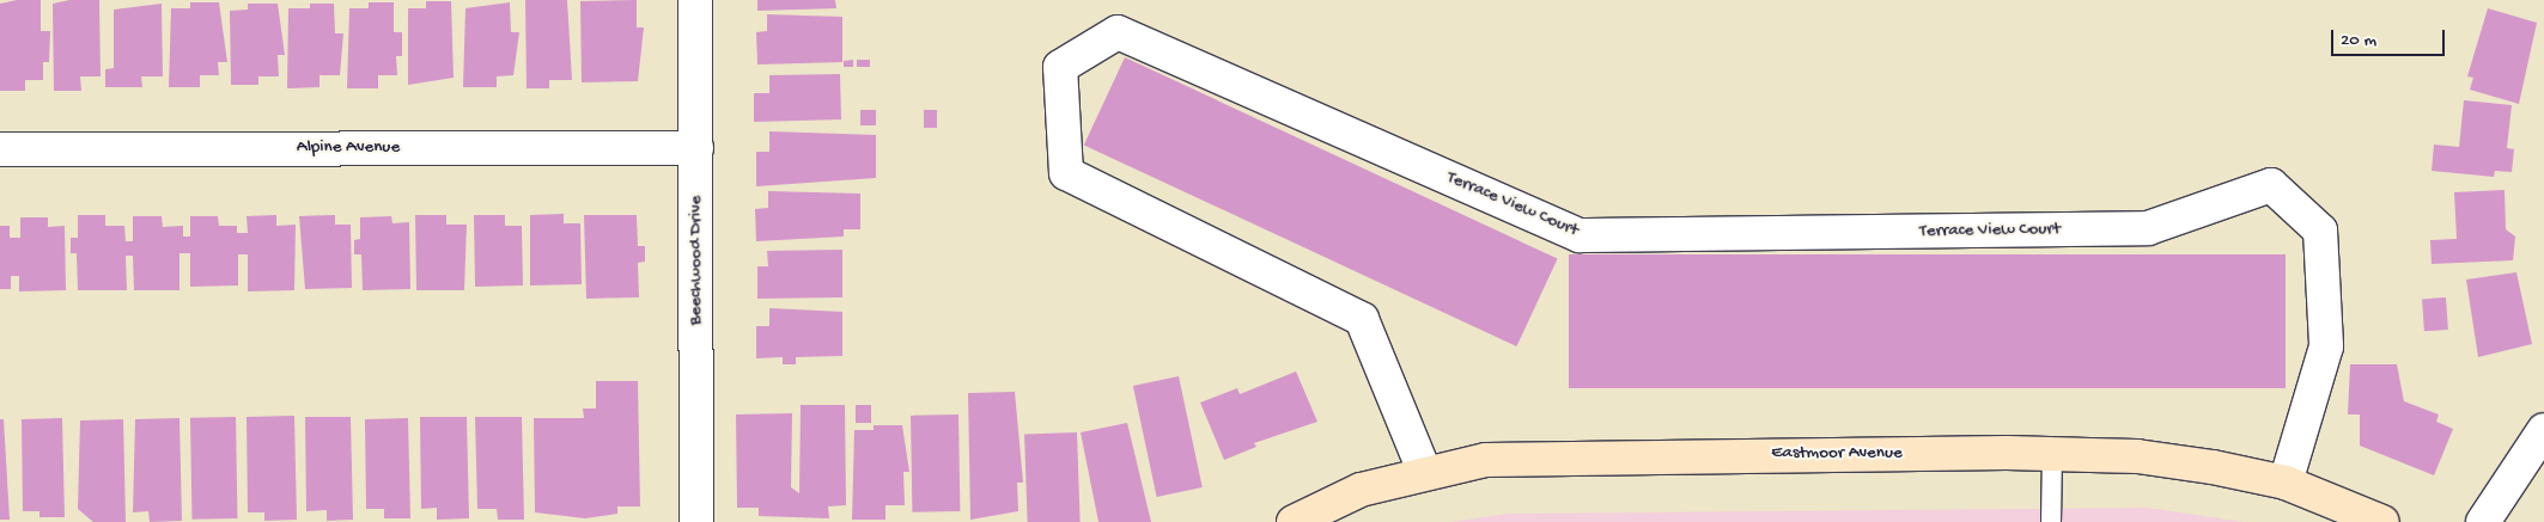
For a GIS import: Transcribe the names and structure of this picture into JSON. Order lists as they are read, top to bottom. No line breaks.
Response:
{"streets":{"street":["Alpine Avenue","Terrace View Court","Beechwood Drive","Eastmoor Avenue"]},"crossings":[["Alpine Avenue","Beechwood Drive"],["Terrace View Court","Eastmoor Avenue"]],"scale_bar":"20 m"}
